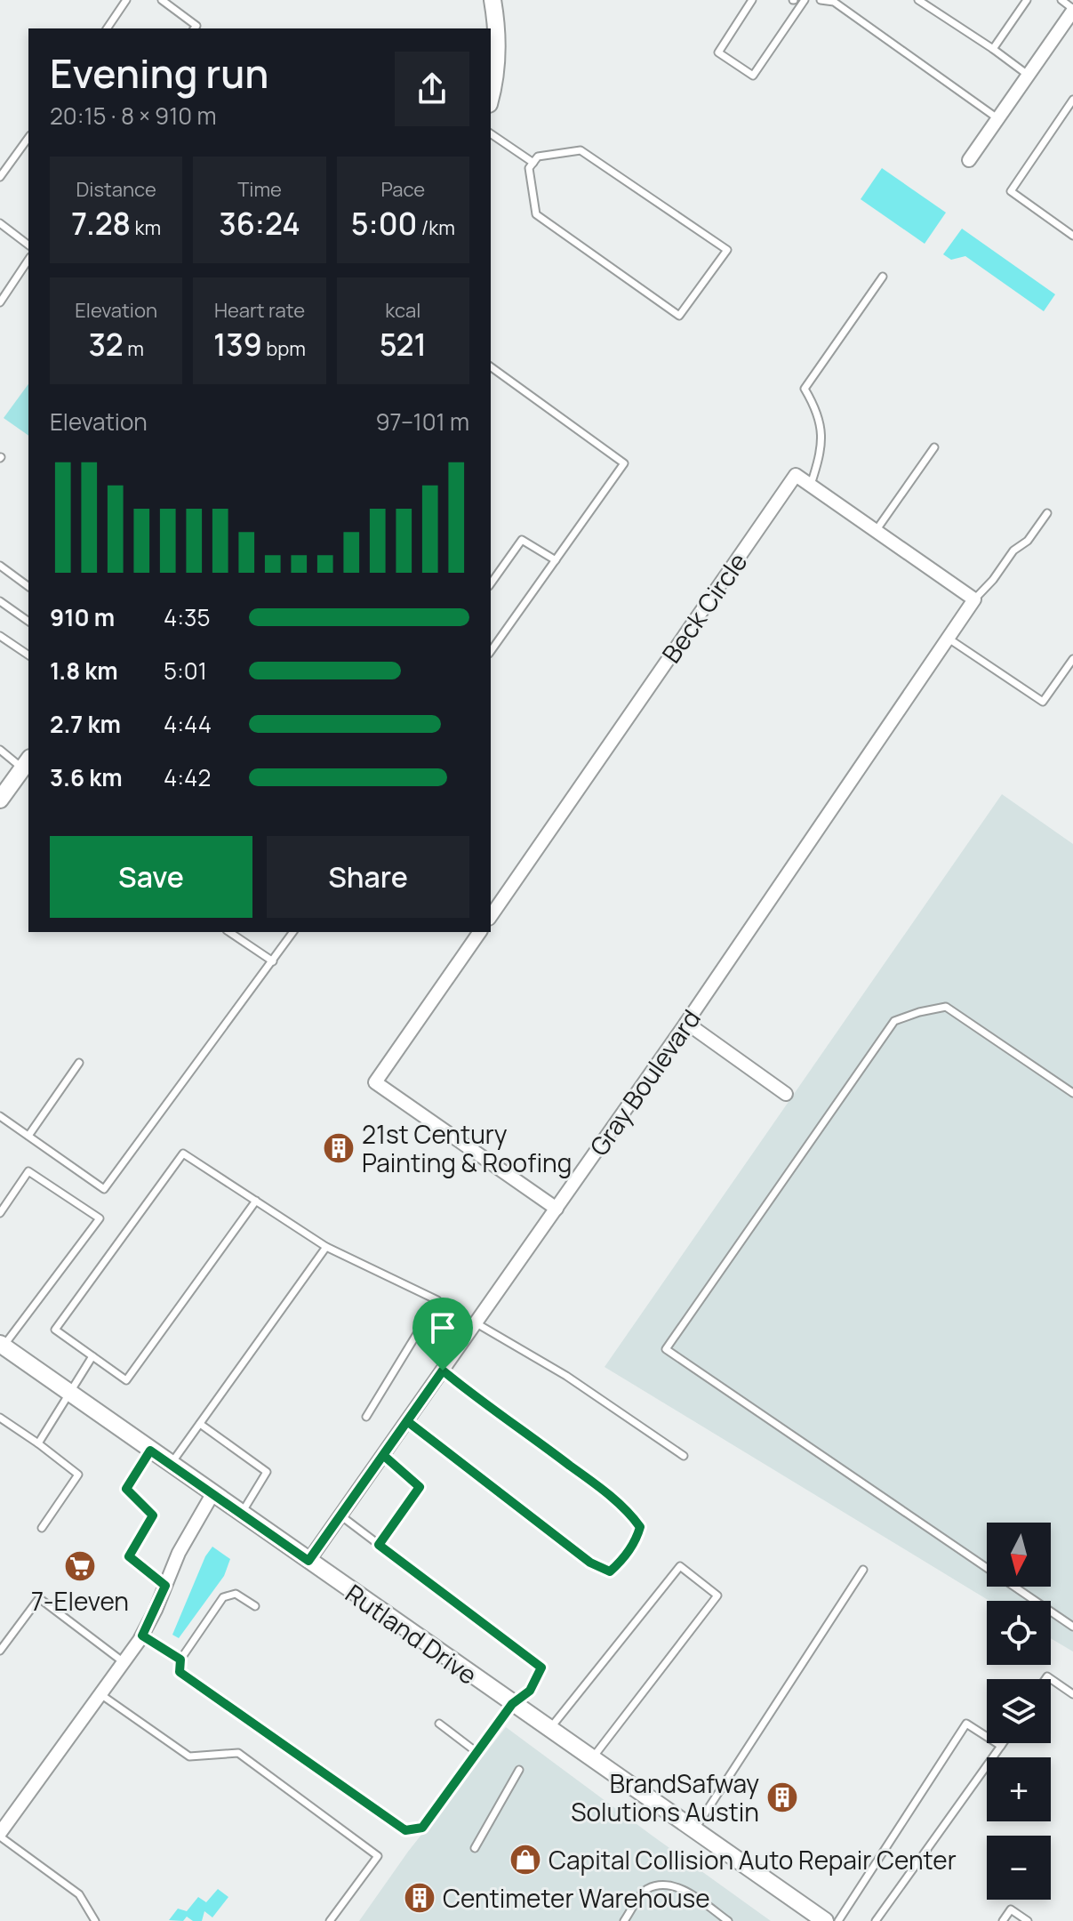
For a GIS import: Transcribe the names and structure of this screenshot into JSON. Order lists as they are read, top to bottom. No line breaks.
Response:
{"streets":{"street":["Beck Circle","Gray Boulevard","Rutland Drive"]},"crossings":[["Gray Boulevard","Rutland Drive"]],"places":{"building":["21st Century Painting & Roofing","BrandSafway Solutions Austin","Centimeter Warehouse"],"supermarket":["7-Eleven"],"shop":["Capital Collision Auto Repair Center"]},"north":"bottom","page":{"heading":["Evening run","20:15 · 8 × 910 m"],"stats":[["Distance","7.28 km"],["Time","36:24"],["Pace","5:00 /km"],["Elevation","32 m"],["Heart rate","139 bpm"],["kcal","521"]],"chart":["Elevation","97–101 m"],"list":[{"name":"910 m","note":"4:35"},{"name":"1.8 km","note":"5:01"},{"name":"2.7 km","note":"4:44"},{"name":"3.6 km","note":"4:42"}],"buttons":["Save","Share"],"map_buttons":["+","−"]}}
